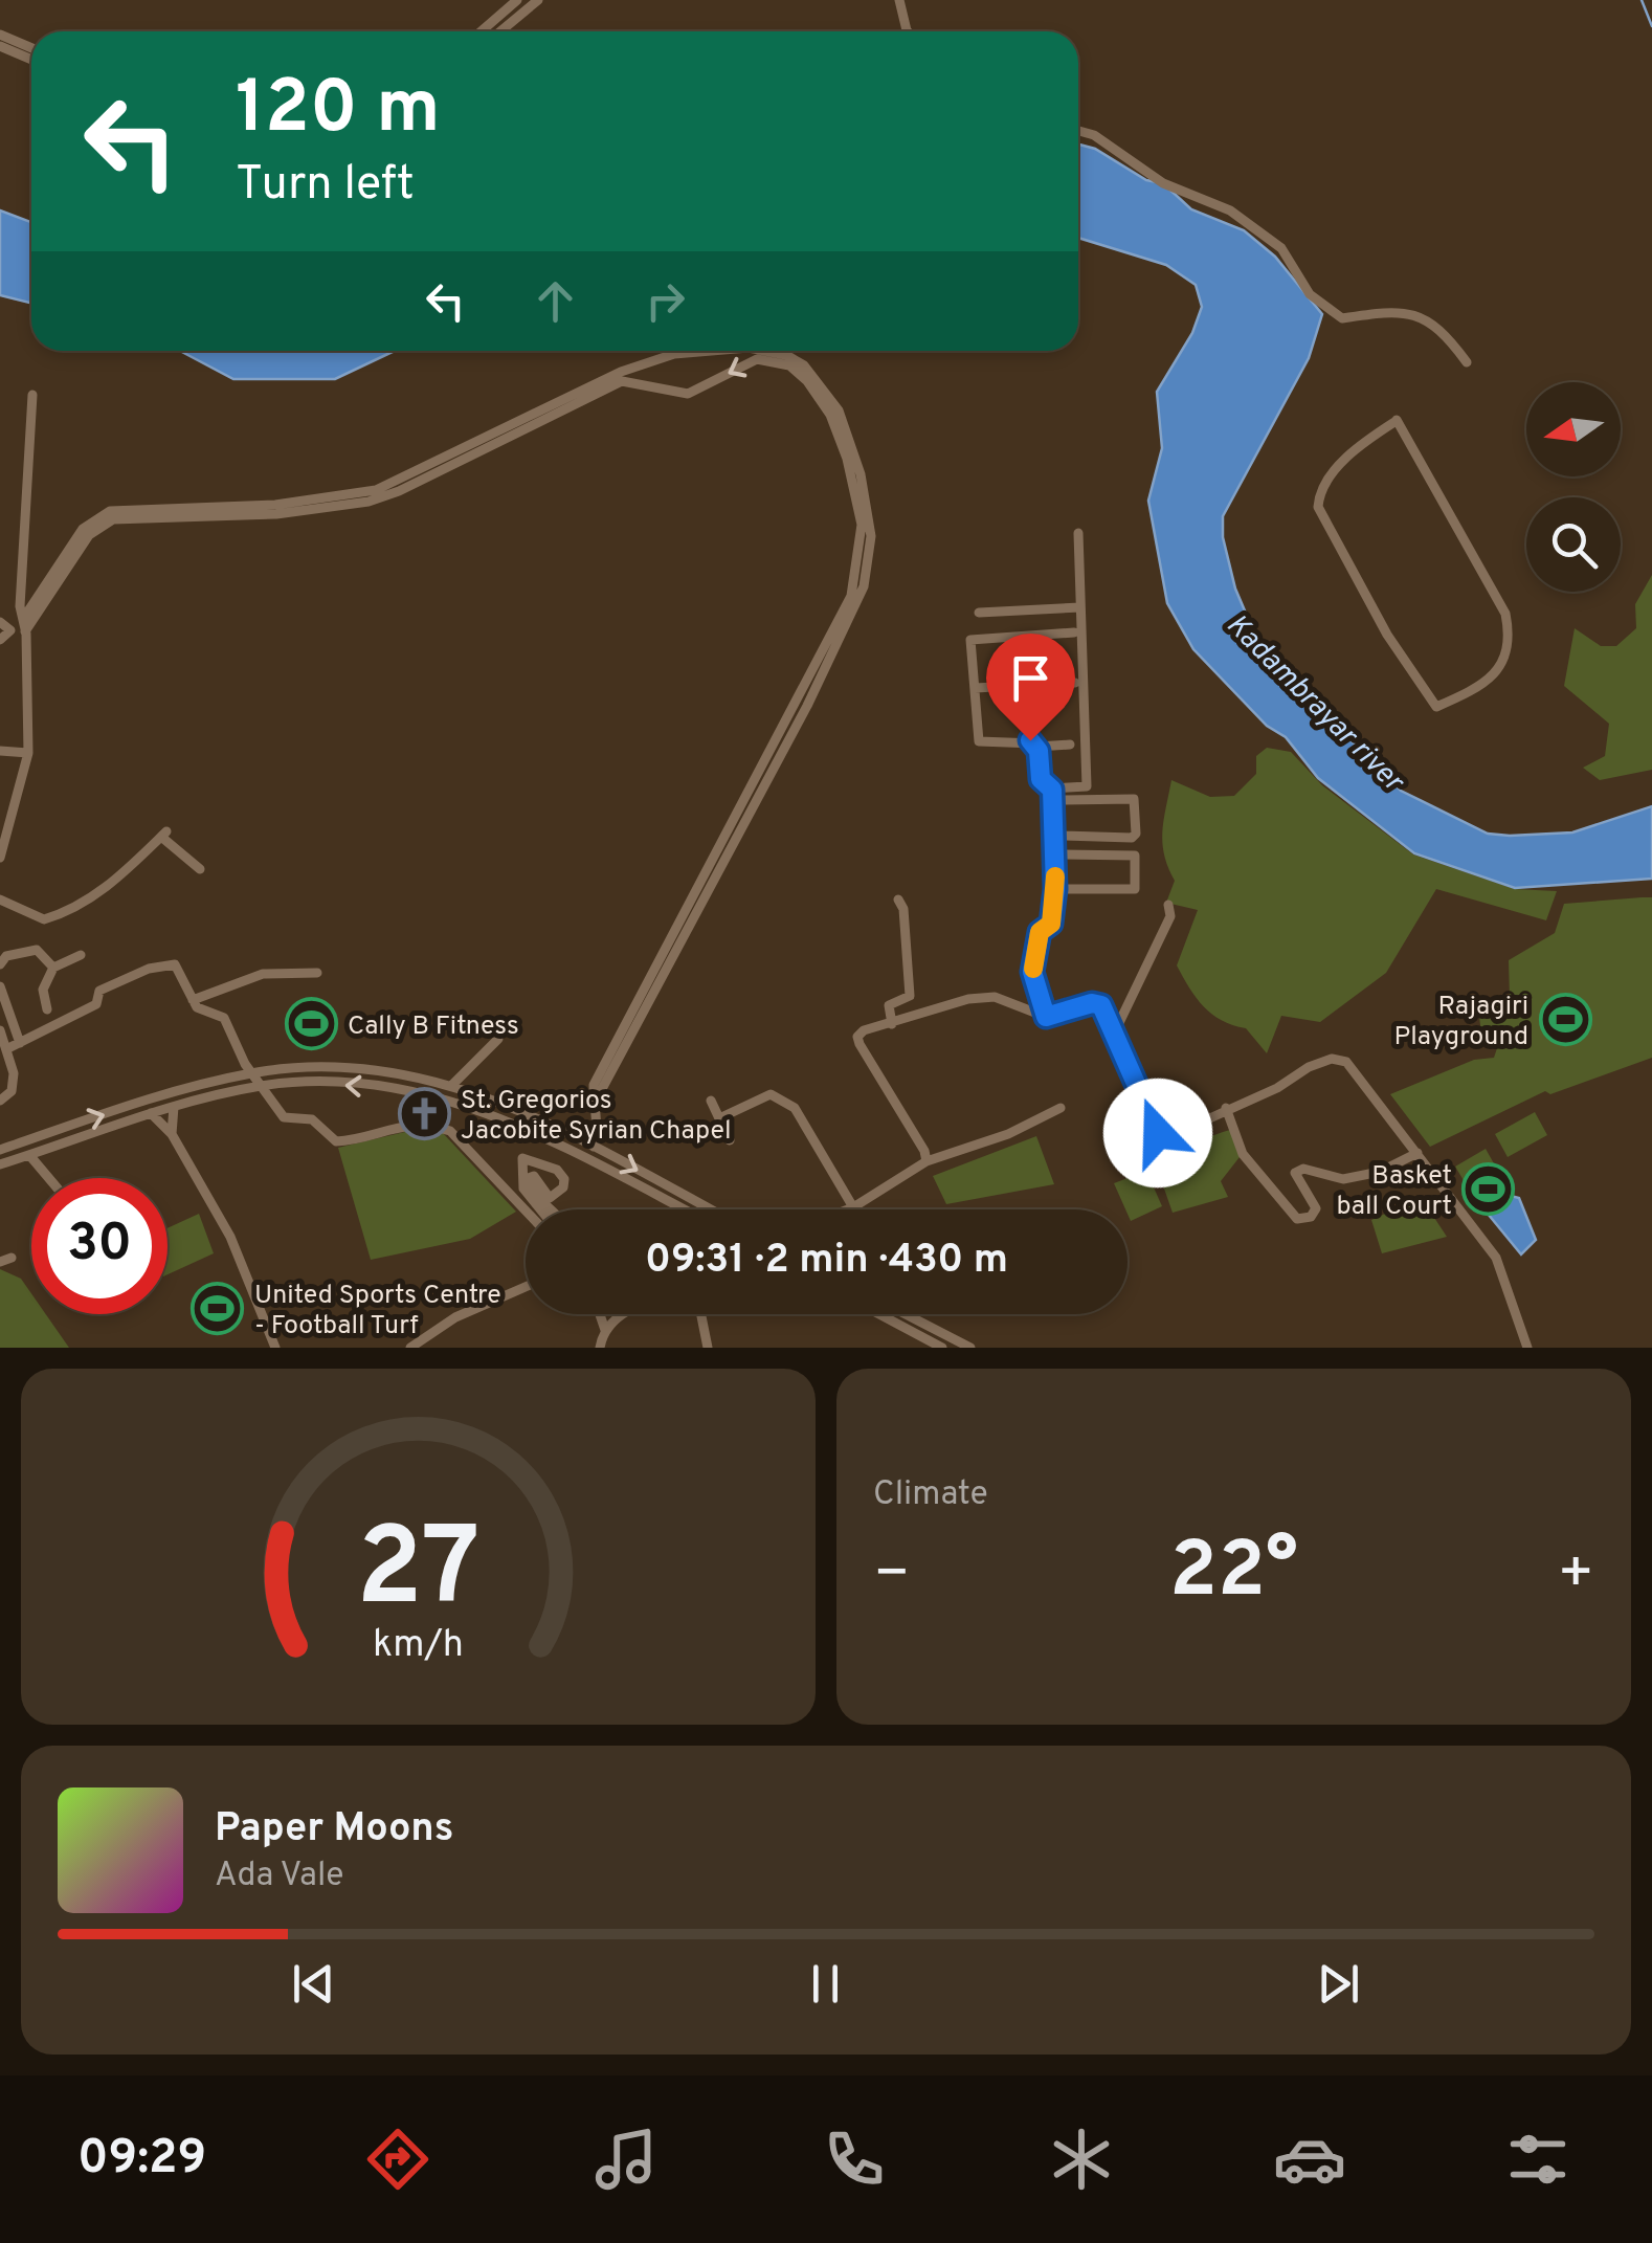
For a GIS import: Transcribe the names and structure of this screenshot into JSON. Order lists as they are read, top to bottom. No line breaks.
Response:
{"water":["Kadambrayar river"],"places":{"sports":["Rajagiri Playground","Cally B Fitness","Basket ball Court","United Sports Centre - Football Turf"],"church":["St. Gregorios Jacobite Syrian Chapel"]},"north":"left","page":{"turn":["120 m","Turn left"],"limit":"30","trip":"09:31 · 2 min · 430 m","tile":"Climate","heat":["−","22°","+"],"song":["Paper Moons","Ada Vale"],"tabs":"09:29","gauge":["27","km/h"]}}
